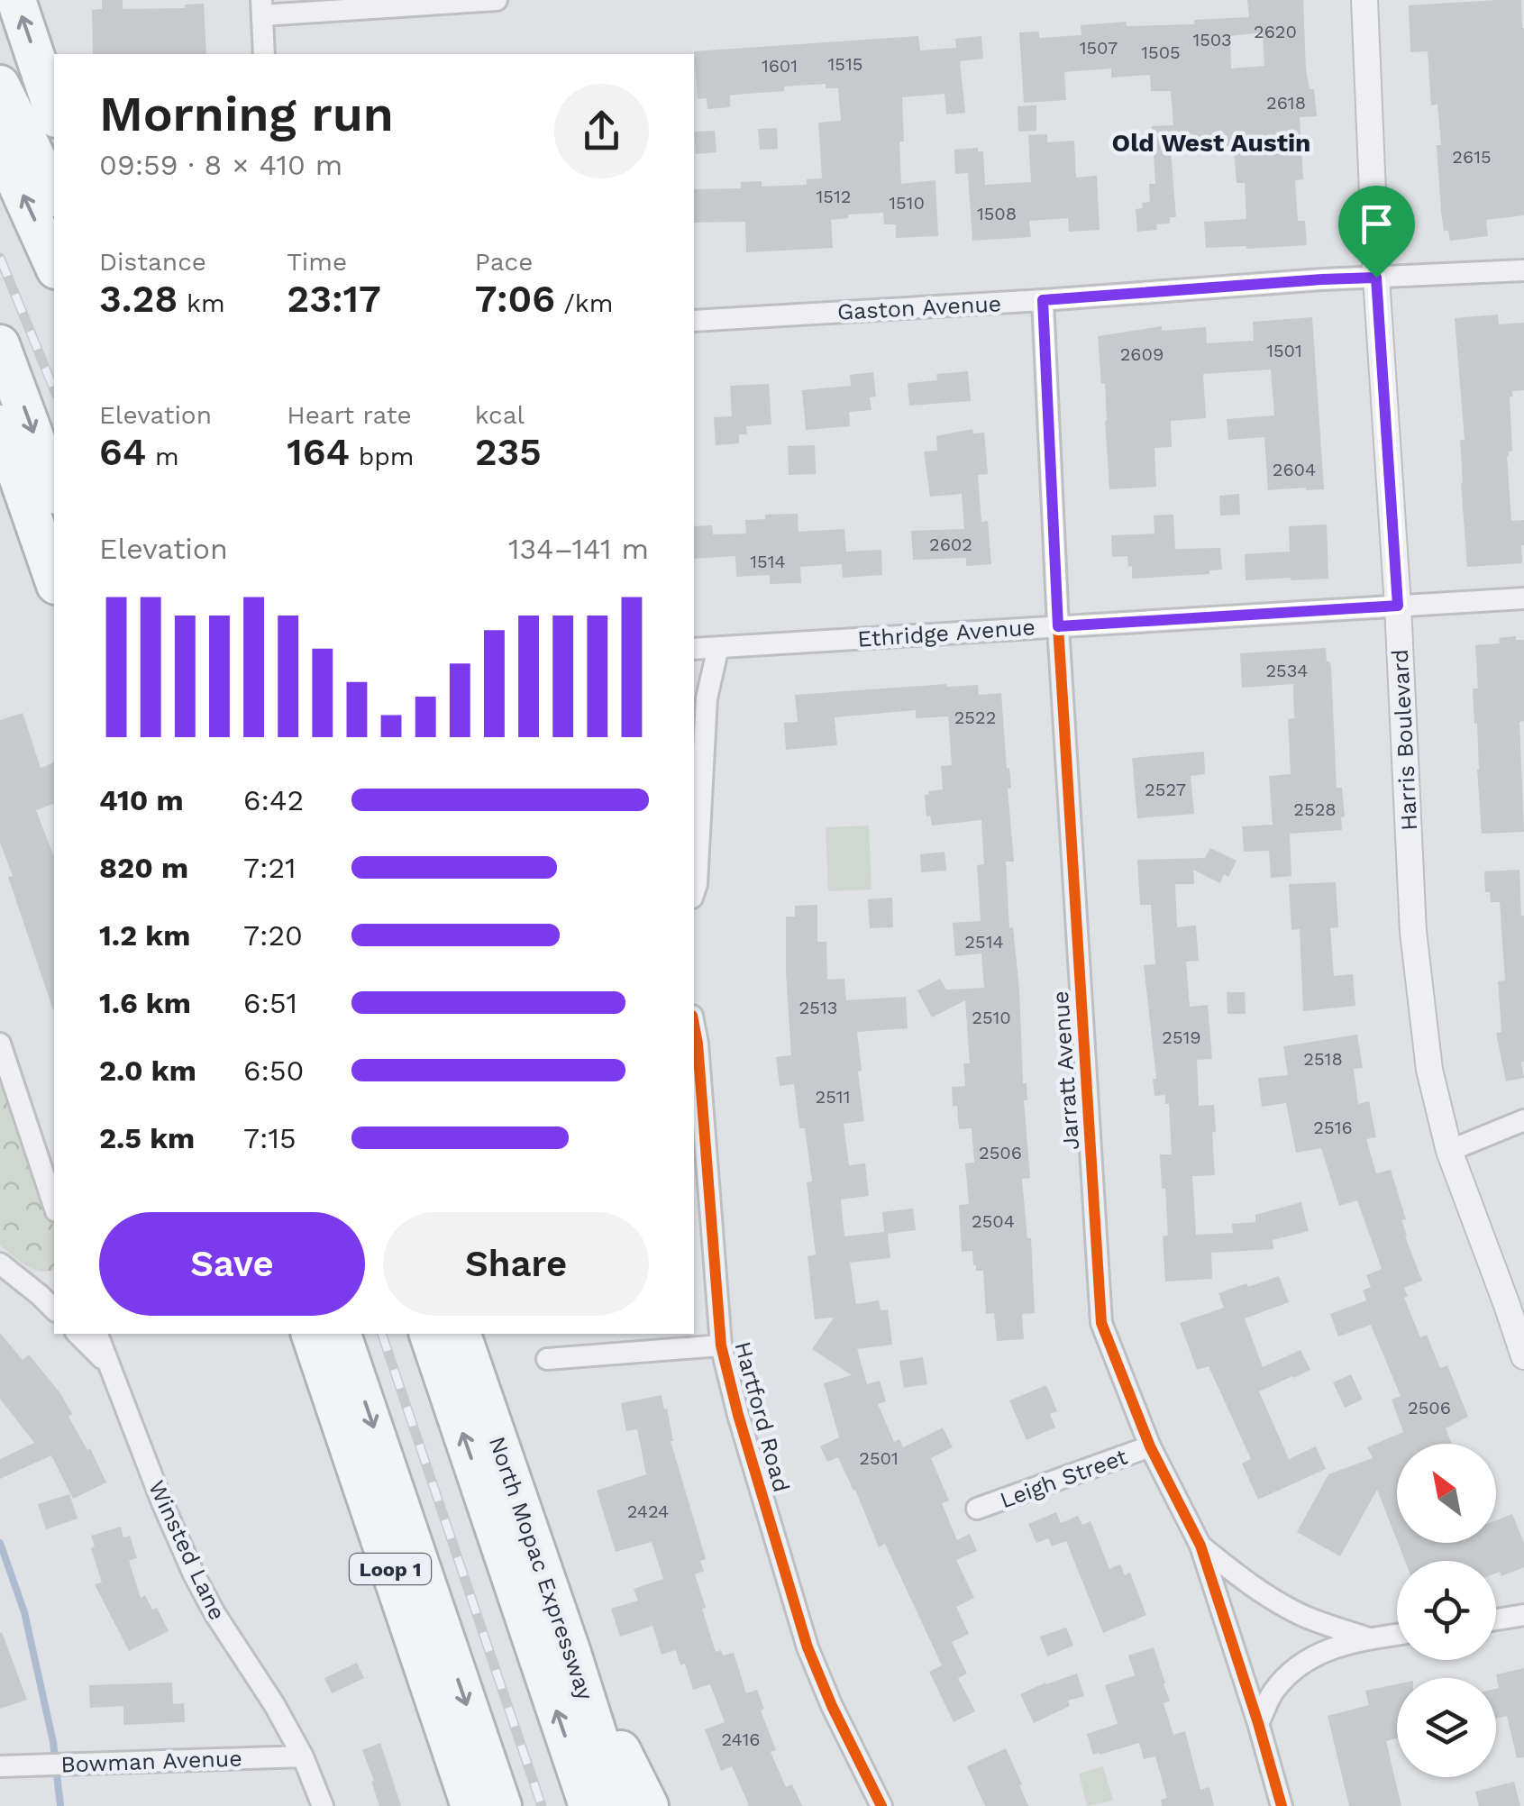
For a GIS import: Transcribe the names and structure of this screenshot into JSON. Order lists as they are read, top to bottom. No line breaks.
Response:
{"streets":{"highway":["North Mopac Expressway","Loop 1"],"street":["Gaston Avenue","Ethridge Avenue","Harris Boulevard","Jarratt Avenue","Hartford Road","Leigh Street","Winsted Lane","Bowman Avenue"]},"crossings":[["Gaston Avenue","Harris Boulevard"],["Gaston Avenue","Jarratt Avenue"],["Ethridge Avenue","Harris Boulevard"],["Ethridge Avenue","Jarratt Avenue"],["Jarratt Avenue","Leigh Street"],["Winsted Lane","Bowman Avenue"]],"districts":["Old West Austin"],"house_numbers":["2620","1503","1507","1505","1515","1601","2618","2615","1512","1510","1508","1501","2609","2604","2602","1514","2534","2522","2527","2528","2514","2513","2510","2519","2518","2511","2516","2506","2504","2506","2501","2424","2416"],"north":"top left","page":{"heading":["Morning run","09:59 · 8 × 410 m"],"stats":[["Distance","3.28 km"],["Time","23:17"],["Pace","7:06 /km"],["Elevation","64 m"],["Heart rate","164 bpm"],["kcal","235"]],"chart":["Elevation","134–141 m"],"list":[{"name":"410 m","note":"6:42"},{"name":"820 m","note":"7:21"},{"name":"1.2 km","note":"7:20"},{"name":"1.6 km","note":"6:51"},{"name":"2.0 km","note":"6:50"},{"name":"2.5 km","note":"7:15"}],"buttons":["Save","Share"]}}
